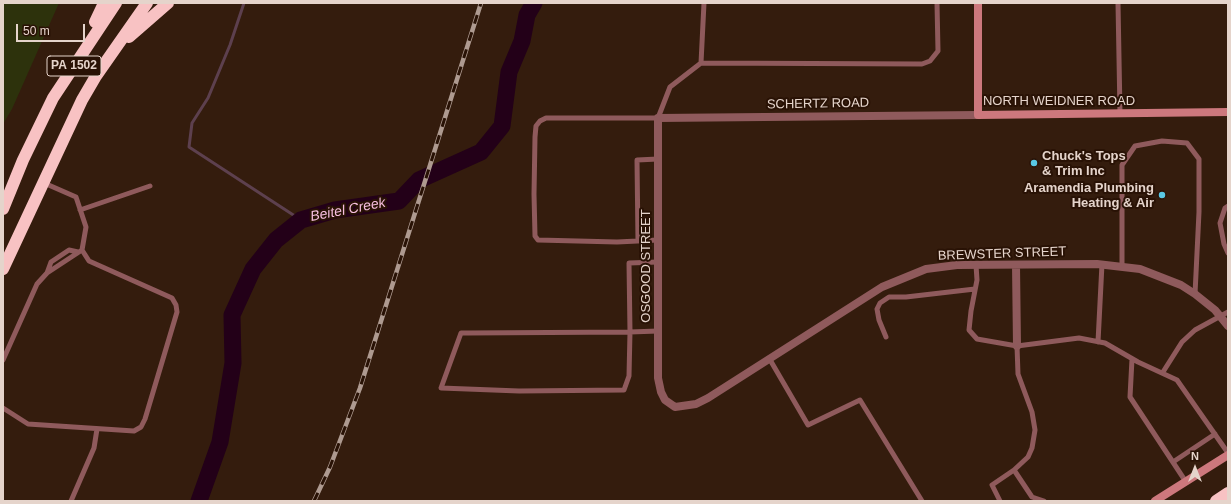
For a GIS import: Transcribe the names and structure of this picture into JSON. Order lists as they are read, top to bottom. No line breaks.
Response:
{"streets":{"highway":["PA 1502"],"street":["NORTH WEIDNER ROAD","SCHERTZ ROAD","BREWSTER STREET","OSGOOD STREET"]},"crossings":[["NORTH WEIDNER ROAD","SCHERTZ ROAD"],["SCHERTZ ROAD","OSGOOD STREET"],["BREWSTER STREET","OSGOOD STREET"]],"water":["Beitel Creek"],"places":["Chuck's Tops & Trim Inc","Aramendia Plumbing Heating & Air"],"scale_bar":"50 m","north":"top"}
